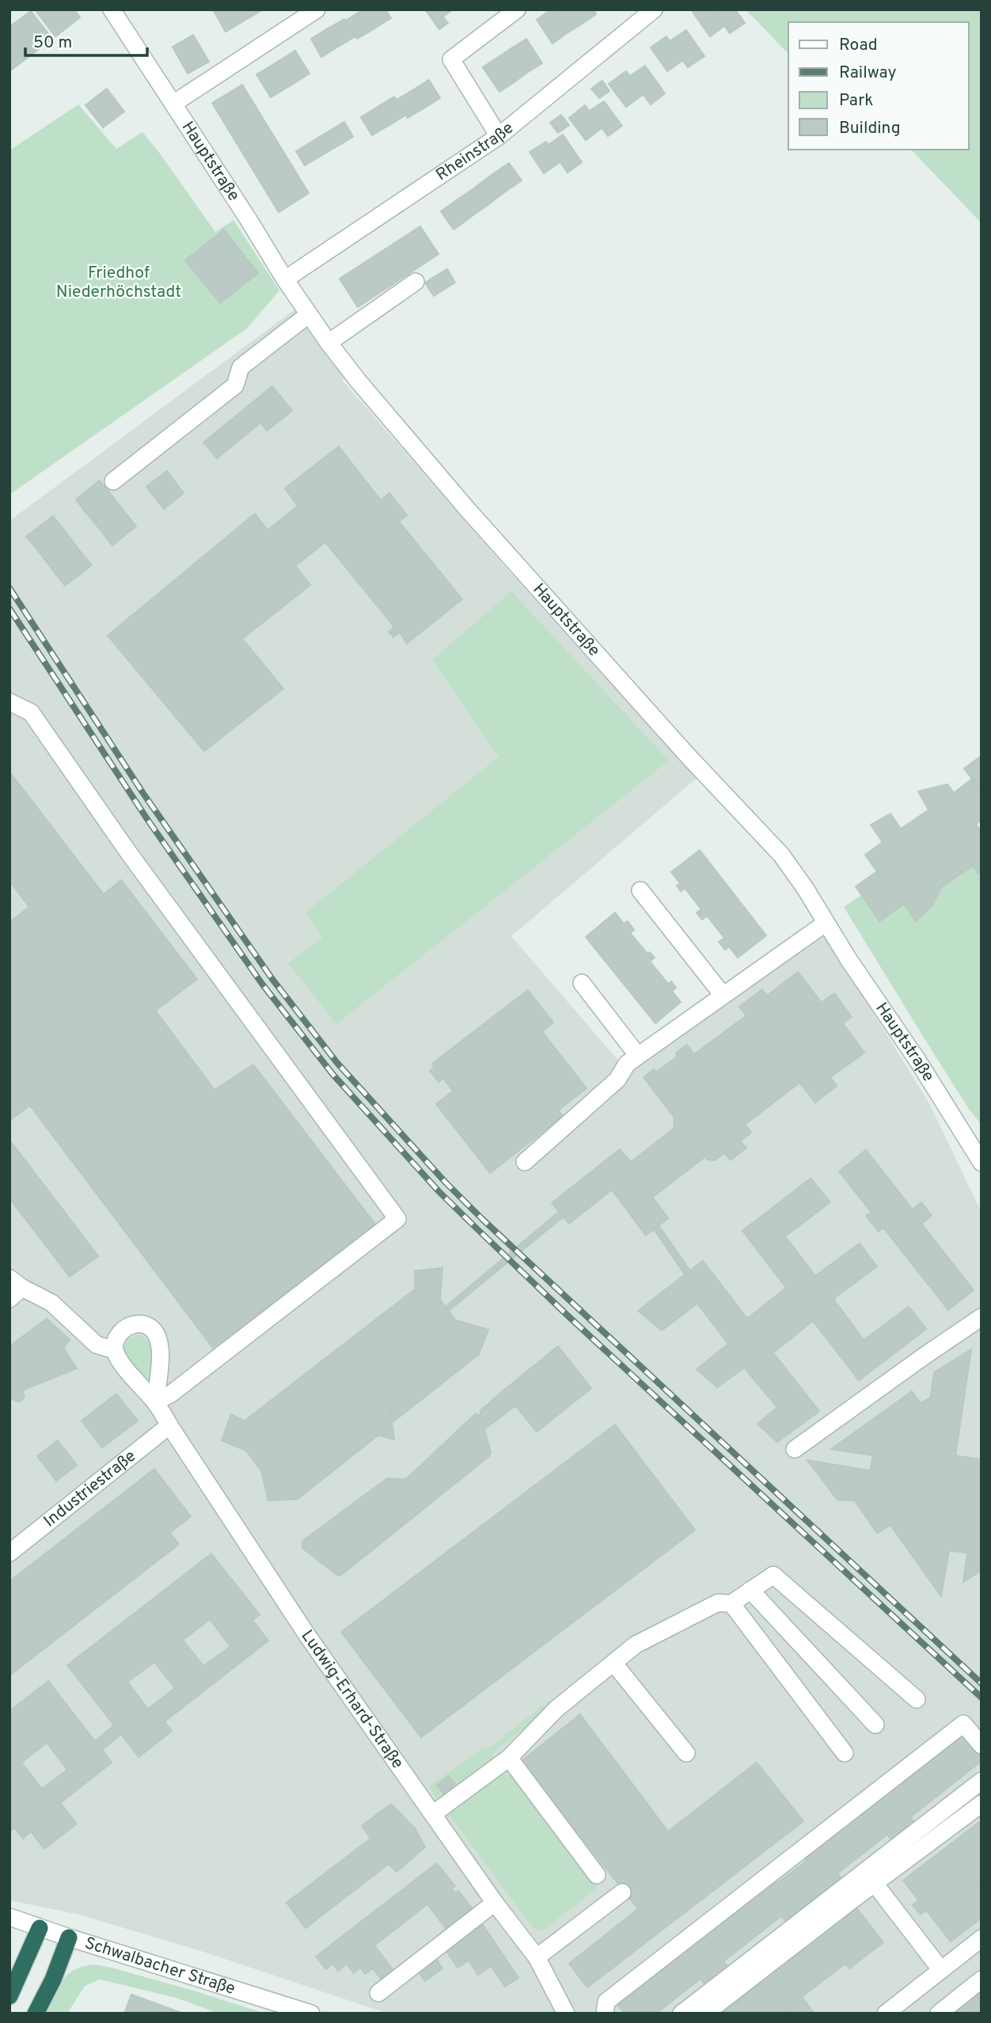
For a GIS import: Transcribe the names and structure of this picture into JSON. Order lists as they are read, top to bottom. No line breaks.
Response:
{"streets":{"street":["Rheinstraße","Hauptstraße","Industriestraße","Ludwig-Erhard-Straße","Schwalbacher Straße"]},"crossings":[["Rheinstraße","Hauptstraße"],["Industriestraße","Ludwig-Erhard-Straße"]],"parks":["Friedhof Niederhöchstadt"],"legend":["Road","Railway","Park","Building"],"scale_bar":"50 m"}
